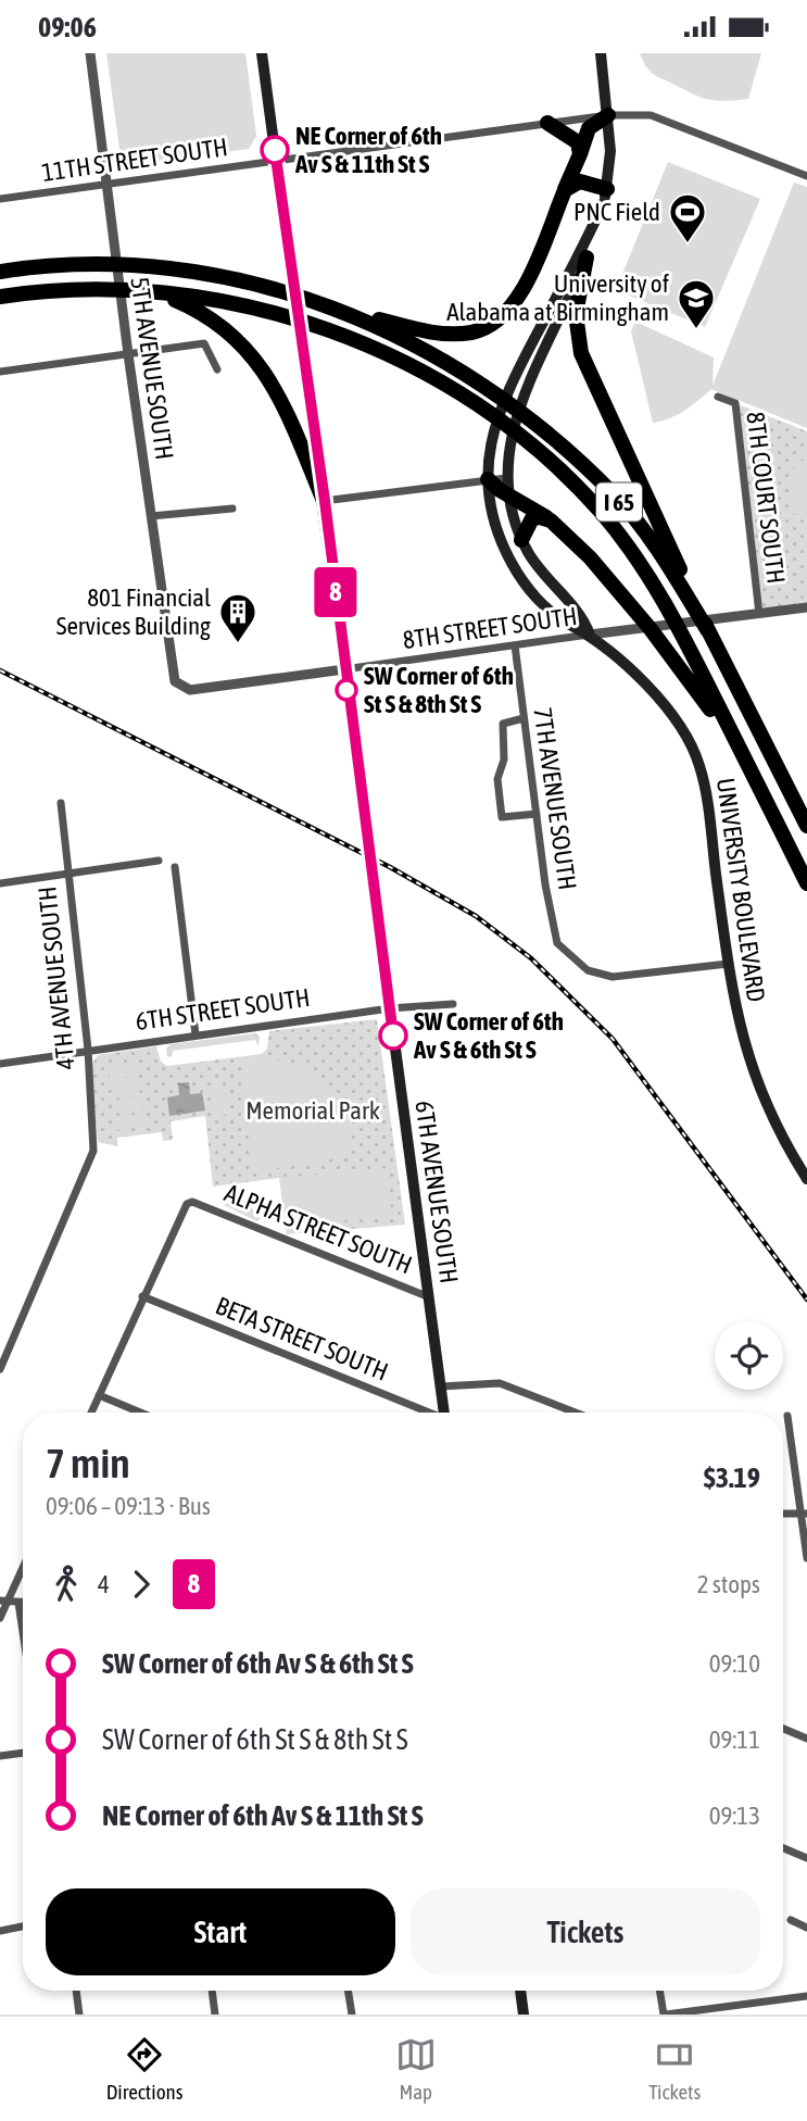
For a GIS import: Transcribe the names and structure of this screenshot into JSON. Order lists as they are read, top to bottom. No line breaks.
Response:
{"streets":{"highway":["I 65"],"main road":["UNIVERSITY BOULEVARD","6TH AVENUE SOUTH"],"street":["11TH STREET SOUTH","5TH AVENUE SOUTH","8TH COURT SOUTH","8TH STREET SOUTH","7TH AVENUE SOUTH","4TH AVENUE SOUTH","6TH STREET SOUTH","ALPHA STREET SOUTH","BETA STREET SOUTH"]},"crossings":[["11TH STREET SOUTH","5TH AVENUE SOUTH"],["11TH STREET SOUTH","UNIVERSITY BOULEVARD"],["5TH AVENUE SOUTH","8TH STREET SOUTH"],["8TH COURT SOUTH","8TH STREET SOUTH"],["8TH STREET SOUTH","7TH AVENUE SOUTH"],["8TH STREET SOUTH","UNIVERSITY BOULEVARD"],["7TH AVENUE SOUTH","UNIVERSITY BOULEVARD"],["4TH AVENUE SOUTH","6TH STREET SOUTH"],["6TH STREET SOUTH","6TH AVENUE SOUTH"],["6TH AVENUE SOUTH","ALPHA STREET SOUTH"],["ALPHA STREET SOUTH","BETA STREET SOUTH"]],"parks":["Memorial Park"],"places":{"other":["NE Corner of 6th Av S & 11th St S","SW Corner of 6th St S & 8th St S","SW Corner of 6th Av S & 6th St S"],"sports":["PNC Field"],"school or university":["University of Alabama at Birmingham"],"building":["801 Financial Services Building"]},"lines":["bus line 8"],"page":{"status":"09:06","on_map":"8","heading":["7 min","09:06 – 09:13 · Bus","$3.19"],"legs":["4","8","2 stops"],"list":[{"name":"SW Corner of 6th Av S & 6th St S","value":"09:10"},{"name":"SW Corner of 6th St S & 8th St S","value":"09:11"},{"name":"NE Corner of 6th Av S & 11th St S","value":"09:13"}],"buttons":["Start","Tickets"],"tabs":["Directions","Map","Tickets"]}}
